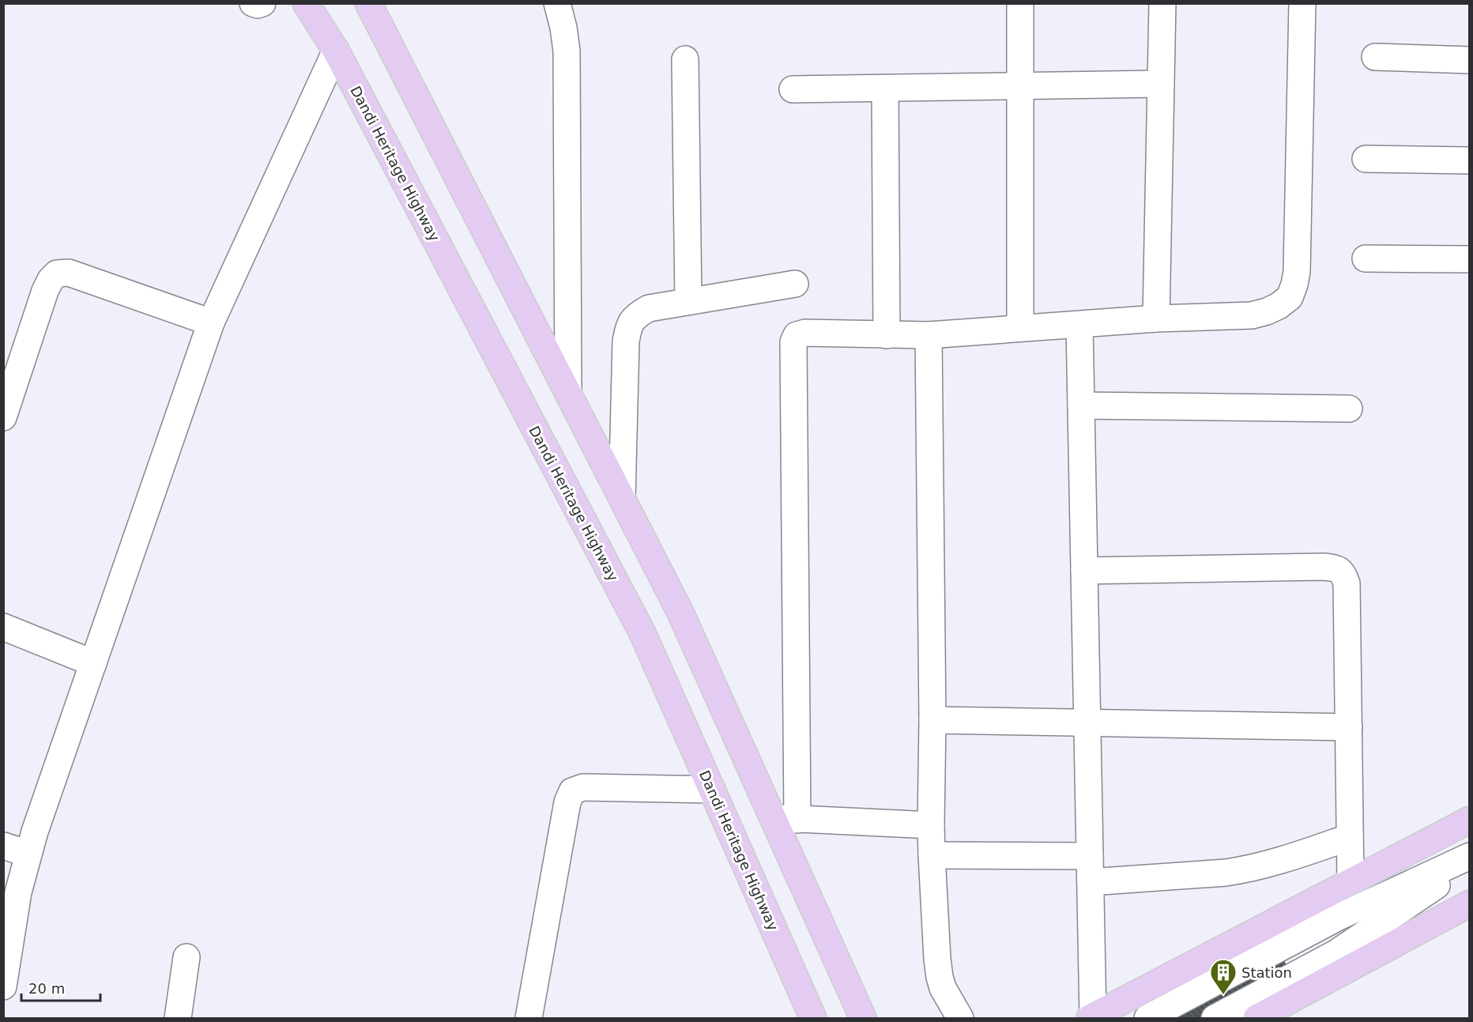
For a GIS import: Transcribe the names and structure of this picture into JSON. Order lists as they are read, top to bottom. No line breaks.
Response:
{"streets":{"main road":["Dandi Heritage Highway"]},"places":{"building":["Station"]},"scale_bar":"20 m"}
